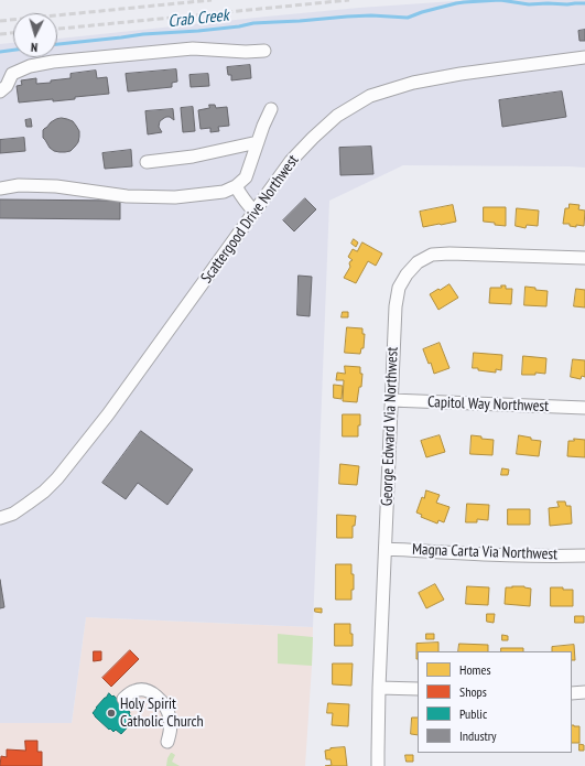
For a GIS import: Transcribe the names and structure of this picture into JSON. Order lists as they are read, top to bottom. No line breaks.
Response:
{"streets":{"street":["Scattergood Drive Northwest","Capitol Way Northwest","George Edward Via Northwest","Magna Carta Via Northwest"]},"crossings":[["Capitol Way Northwest","George Edward Via Northwest"],["George Edward Via Northwest","Magna Carta Via Northwest"]],"water":["Crab Creek"],"places":["Holy Spirit Catholic Church"],"legend":["Homes","Shops","Public","Industry"],"north":"bottom"}
